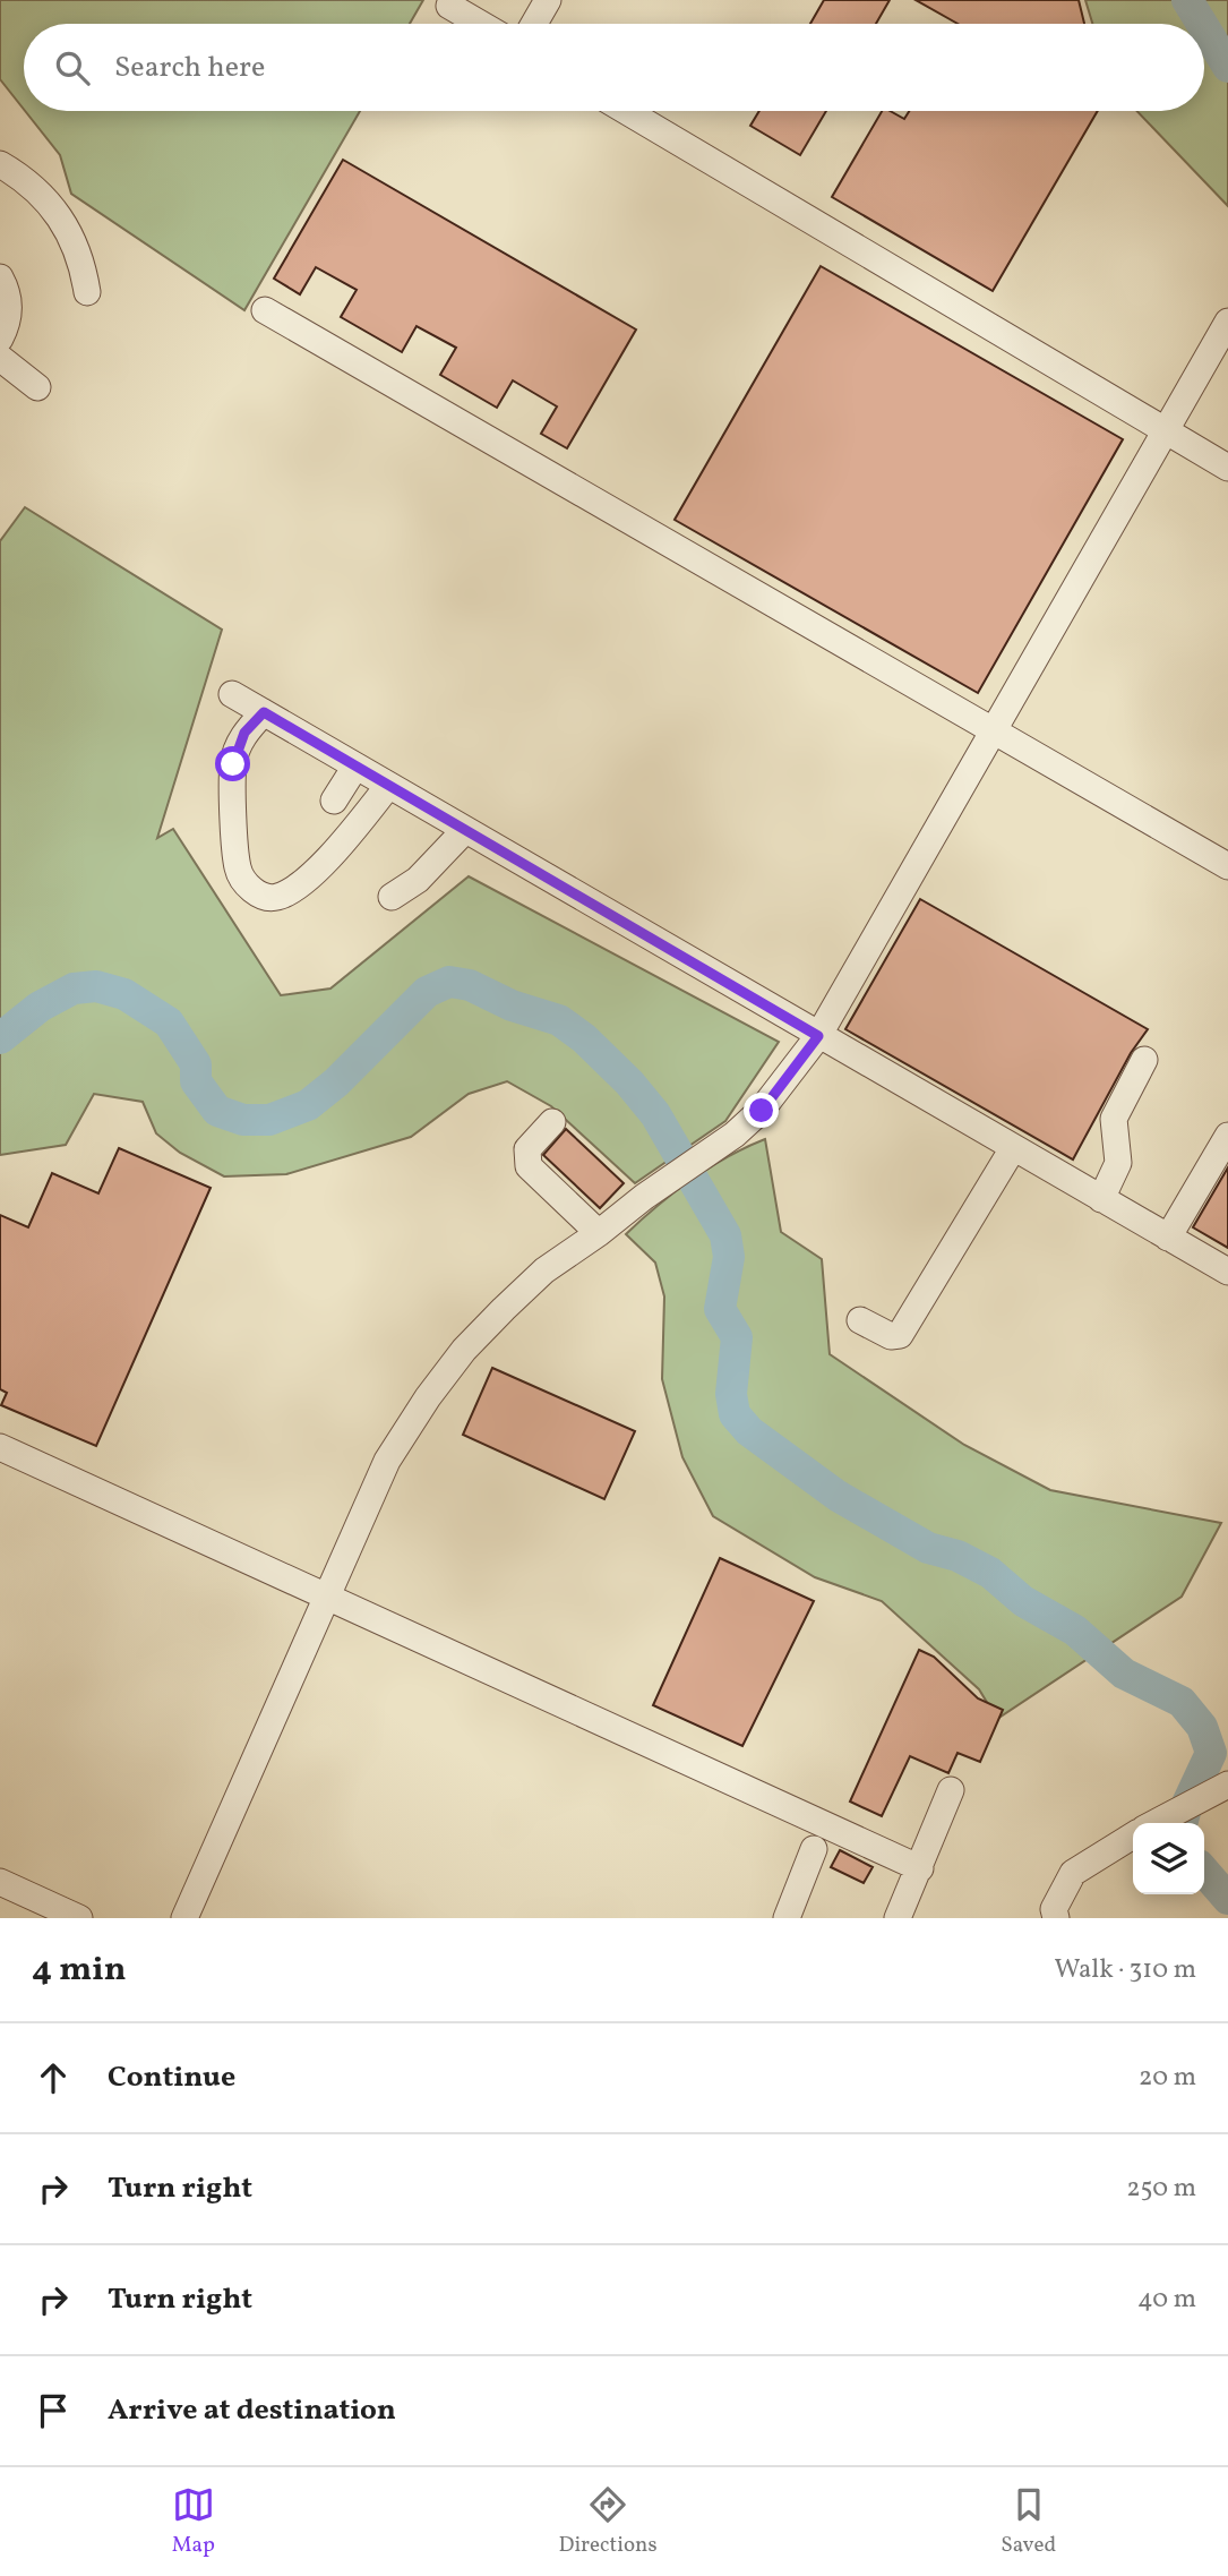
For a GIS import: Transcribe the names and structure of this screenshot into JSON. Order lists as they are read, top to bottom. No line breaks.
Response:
{"page":{"search":"Search here","heading":["4 min","Walk · 310 m"],"list":[["Continue","20 m"],["Turn right","250 m"],["Turn right","40 m"],"Arrive at destination"],"nav":["Map","Directions","Saved"]}}
